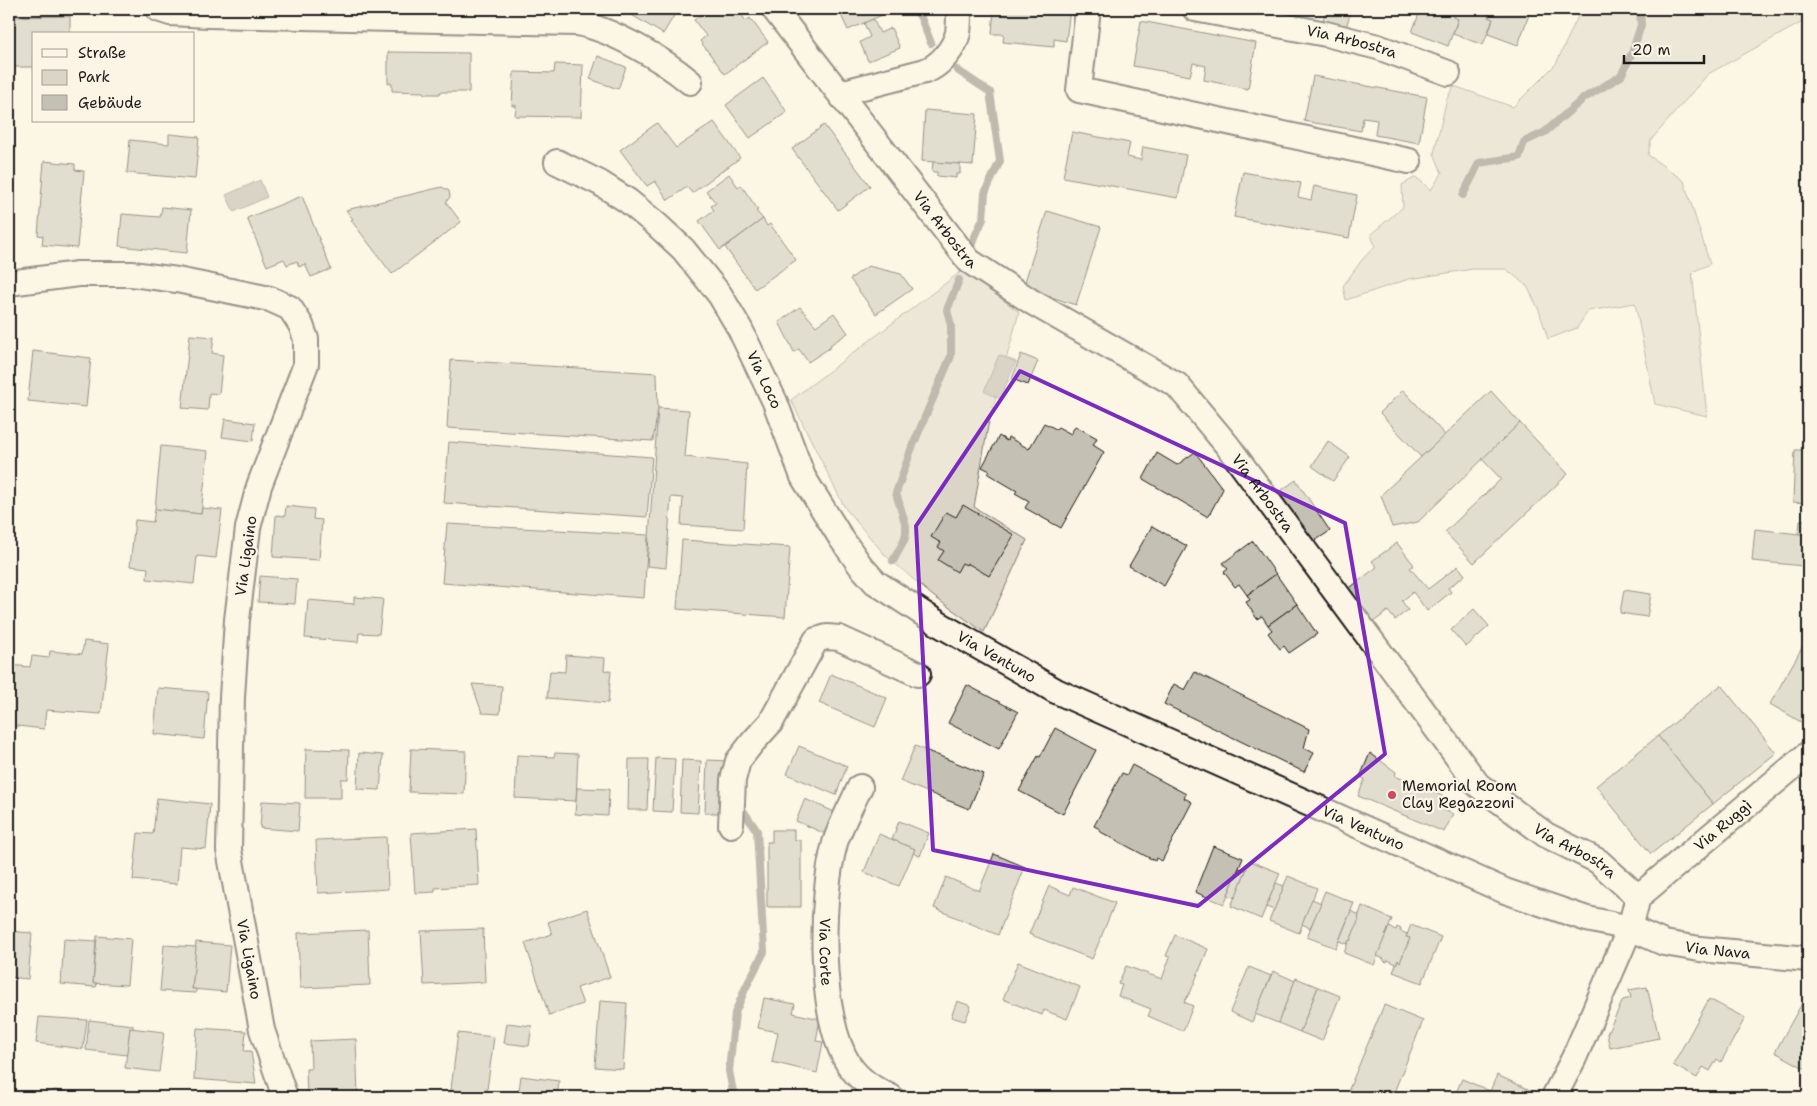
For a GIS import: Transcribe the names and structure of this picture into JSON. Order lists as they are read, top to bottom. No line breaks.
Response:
{"streets":{"street":["Via Arbostra","Via Loco","Via Ligaino","Via Ventuno","Via Ruggì","Via Nava","Via Corte"]},"crossings":[["Via Arbostra","Via Ruggì"],["Via Loco","Via Ventuno"],["Via Ventuno","Via Nava"]],"places":["Memorial Room Clay Regazzoni"],"legend":["Straße","Park","Gebäude"],"scale_bar":"20 m"}
